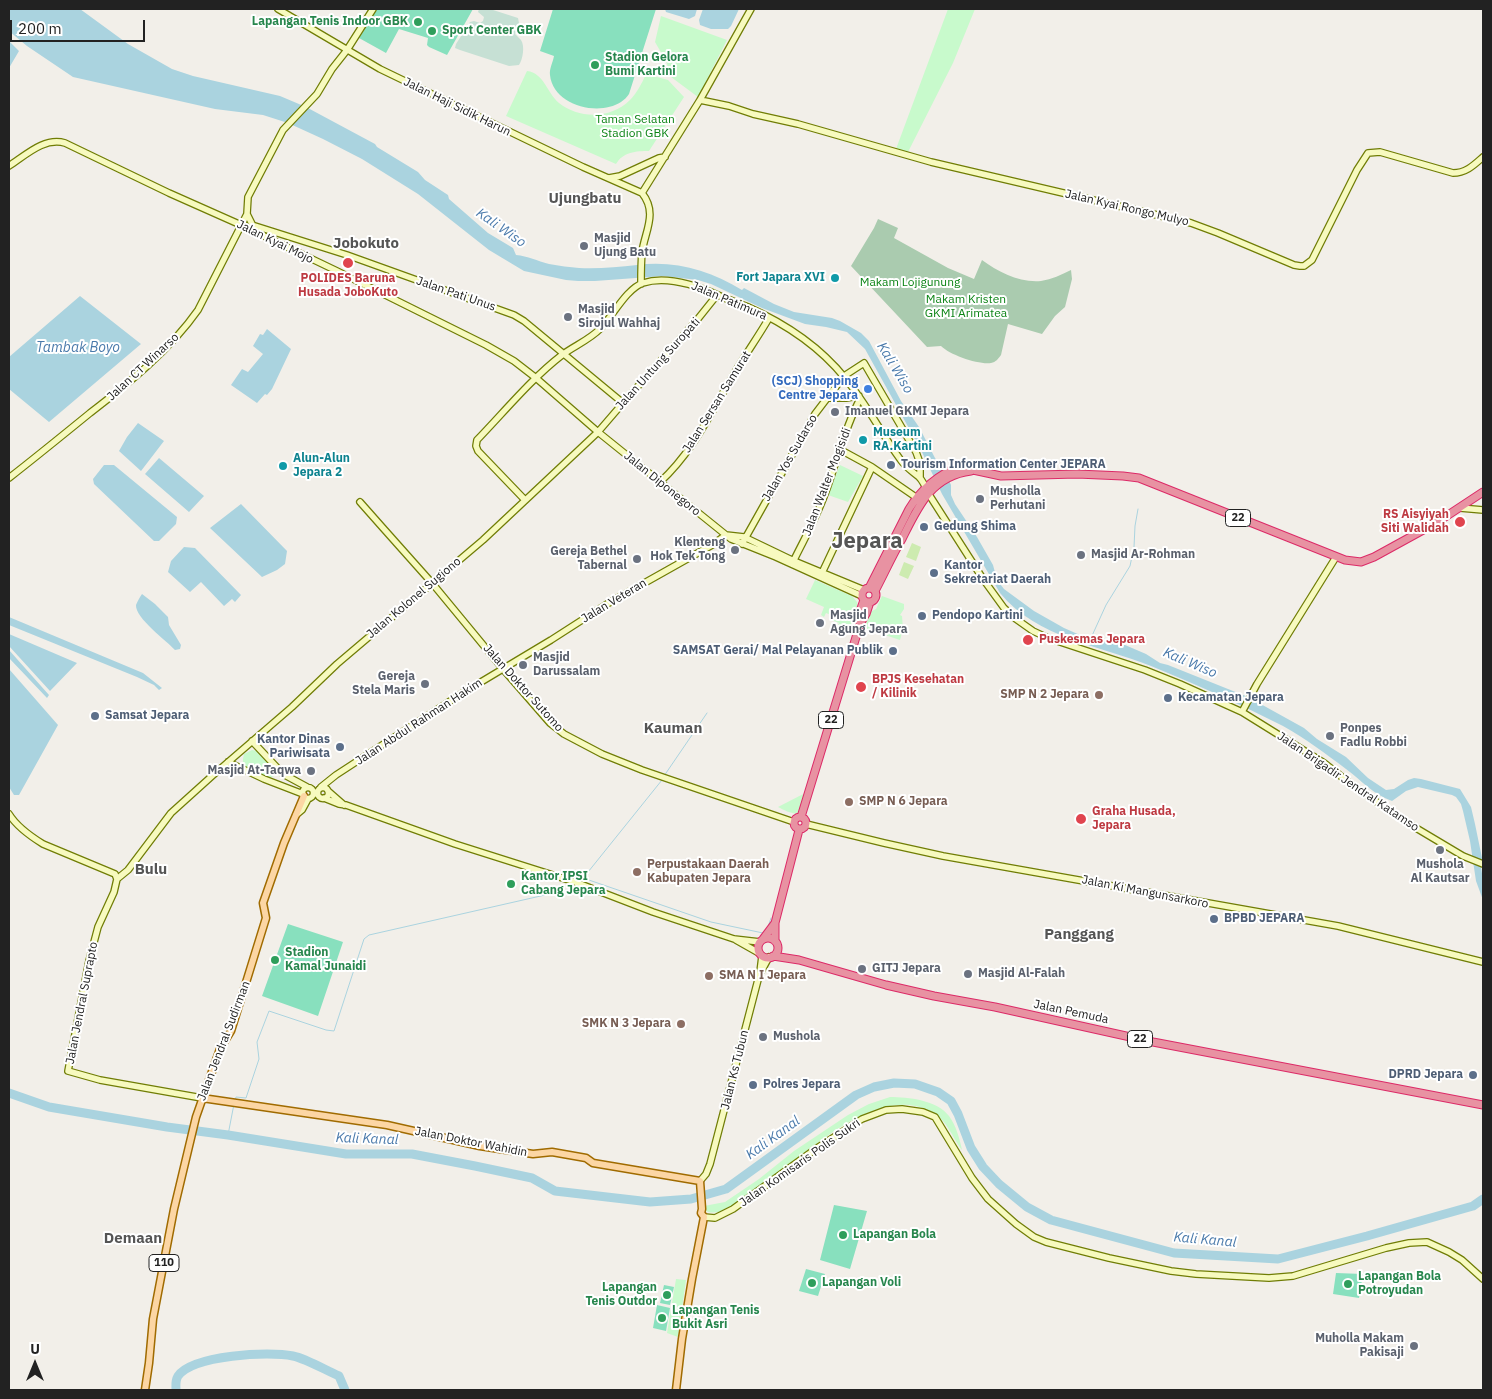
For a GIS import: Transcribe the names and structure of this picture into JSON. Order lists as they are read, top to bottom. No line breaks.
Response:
{"streets":{"highway":["22","Jalan Pemuda"],"main road":["Jalan Jendral Sudirman","Jalan Doktor Wahidin","110"],"street":["Jalan Haji Sidik Harun","Jalan Kyai Rongo Mulyo","Jalan Kyai Mojo","Jalan Pati Unus","Jalan Patimura","Jalan Untung Suropati","Jalan CT Winarso","Jalan Sersan Samurat","Jalan Yos Sudarso","Jalan Walter Mogisidi","Jalan Diponegoro","Jalan Kolonel Sugiono","Jalan Veteran","Jalan Doktor Sutomo","Jalan Abdul Rahman Hakim","Jalan Brigadir Jendral Katamso","Jalan Ki Mangunsarkoro","Jalan Jendral Suprapto","Jalan Ks Tubun","Jalan Komisaris Polis Sukri"]},"crossings":[["Jalan Haji Sidik Harun","Jalan CT Winarso"],["Jalan Kyai Mojo","Jalan Untung Suropati"],["Jalan Kyai Mojo","Jalan CT Winarso"],["Jalan Kyai Mojo","Jalan Diponegoro"],["Jalan Kyai Mojo","Jalan Kolonel Sugiono"],["Jalan Pati Unus","Jalan Untung Suropati"],["Jalan Patimura","Jalan Untung Suropati"],["Jalan Patimura","Jalan Sersan Samurat"],["Jalan Patimura","Jalan Yos Sudarso"],["Jalan Patimura","Jalan Walter Mogisidi"],["Jalan Patimura","22"],["Jalan Patimura","Jalan Brigadir Jendral Katamso"],["Jalan Untung Suropati","Jalan Diponegoro"],["Jalan Untung Suropati","Jalan Kolonel Sugiono"],["Jalan Sersan Samurat","Jalan Diponegoro"],["Jalan Yos Sudarso","Jalan Diponegoro"],["Jalan Walter Mogisidi","Jalan Diponegoro"],["Jalan Diponegoro","22"],["Jalan Diponegoro","Jalan Kolonel Sugiono"],["Jalan Diponegoro","Jalan Veteran"],["22","Jalan Doktor Sutomo"],["22","Jalan Brigadir Jendral Katamso"],["22","Jalan Ki Mangunsarkoro"],["Jalan Kolonel Sugiono","Jalan Doktor Sutomo"],["Jalan Kolonel Sugiono","Jalan Jendral Suprapto"],["Jalan Veteran","Jalan Doktor Sutomo"],["Jalan Veteran","Jalan Abdul Rahman Hakim"],["Jalan Doktor Sutomo","Jalan Abdul Rahman Hakim"],["Jalan Doktor Sutomo","Jalan Ki Mangunsarkoro"],["Jalan Jendral Suprapto","Jalan Jendral Sudirman"],["Jalan Jendral Suprapto","Jalan Doktor Wahidin"],["Jalan Pemuda","Jalan Ks Tubun"],["Jalan Jendral Sudirman","Jalan Doktor Wahidin"],["Jalan Ks Tubun","Jalan Doktor Wahidin"]],"districts":["Ujungbatu","Jobokuto","Jepara","Kauman","Bulu","Panggang","Demaan"],"water":["Kali Wiso","Tambak Boyo","Kali Kanal"],"parks":["Taman Selatan Stadion GBK","Makam Lojigunung","Makam Kristen GKMI Arimatea"],"places":["Lapangan Tenis Indoor GBK","Sport Center GBK","Stadion Gelora Bumi Kartini","Masjid Ujung Batu","POLIDES Baruna Husada JoboKuto","Fort Japara XVI","Masjid Sirojul Wahhaj","(SCJ) Shopping Centre Jepara","Imanuel GKMI Jepara","Museum RA.Kartini","Tourism Information Center JEPARA","Alun-Alun Jepara 2","Musholla Perhutani","RS Aisyiyah Siti Walidah","Gedung Shima","Klenteng Hok Tek Tong","Masjid Ar-Rohman","Gereja Bethel Tabernal","Kantor Sekretariat Daerah","Pendopo Kartini","Masjid Agung Jepara","Puskesmas Jepara","SAMSAT Gerai/ Mal Pelayanan Publik","Masjid Darussalam","Gereja Stela Maris","BPJS Kesehatan / Kilinik","SMP N 2 Jepara","Kecamatan Jepara","Samsat Jepara","Ponpes Fadlu Robbi","Kantor Dinas Pariwisata","Masjid At-Taqwa","SMP N 6 Jepara","Graha Husada, Jepara","Mushola Al Kautsar","Perpustakaan Daerah Kabupaten Jepara","Kantor IPSI Cabang Jepara","BPBD JEPARA","Stadion Kamal Junaidi","GITJ Jepara","Masjid Al-Falah","SMA N I Jepara","SMK N 3 Jepara","Mushola","DPRD Jepara","Polres Jepara","Lapangan Bola","Lapangan Voli","Lapangan Bola Potroyudan","Lapangan Tenis Outdor","Lapangan Tenis Bukit Asri","Muholla Makam Pakisaji"],"scale_bar":"200 m","north":"top"}
